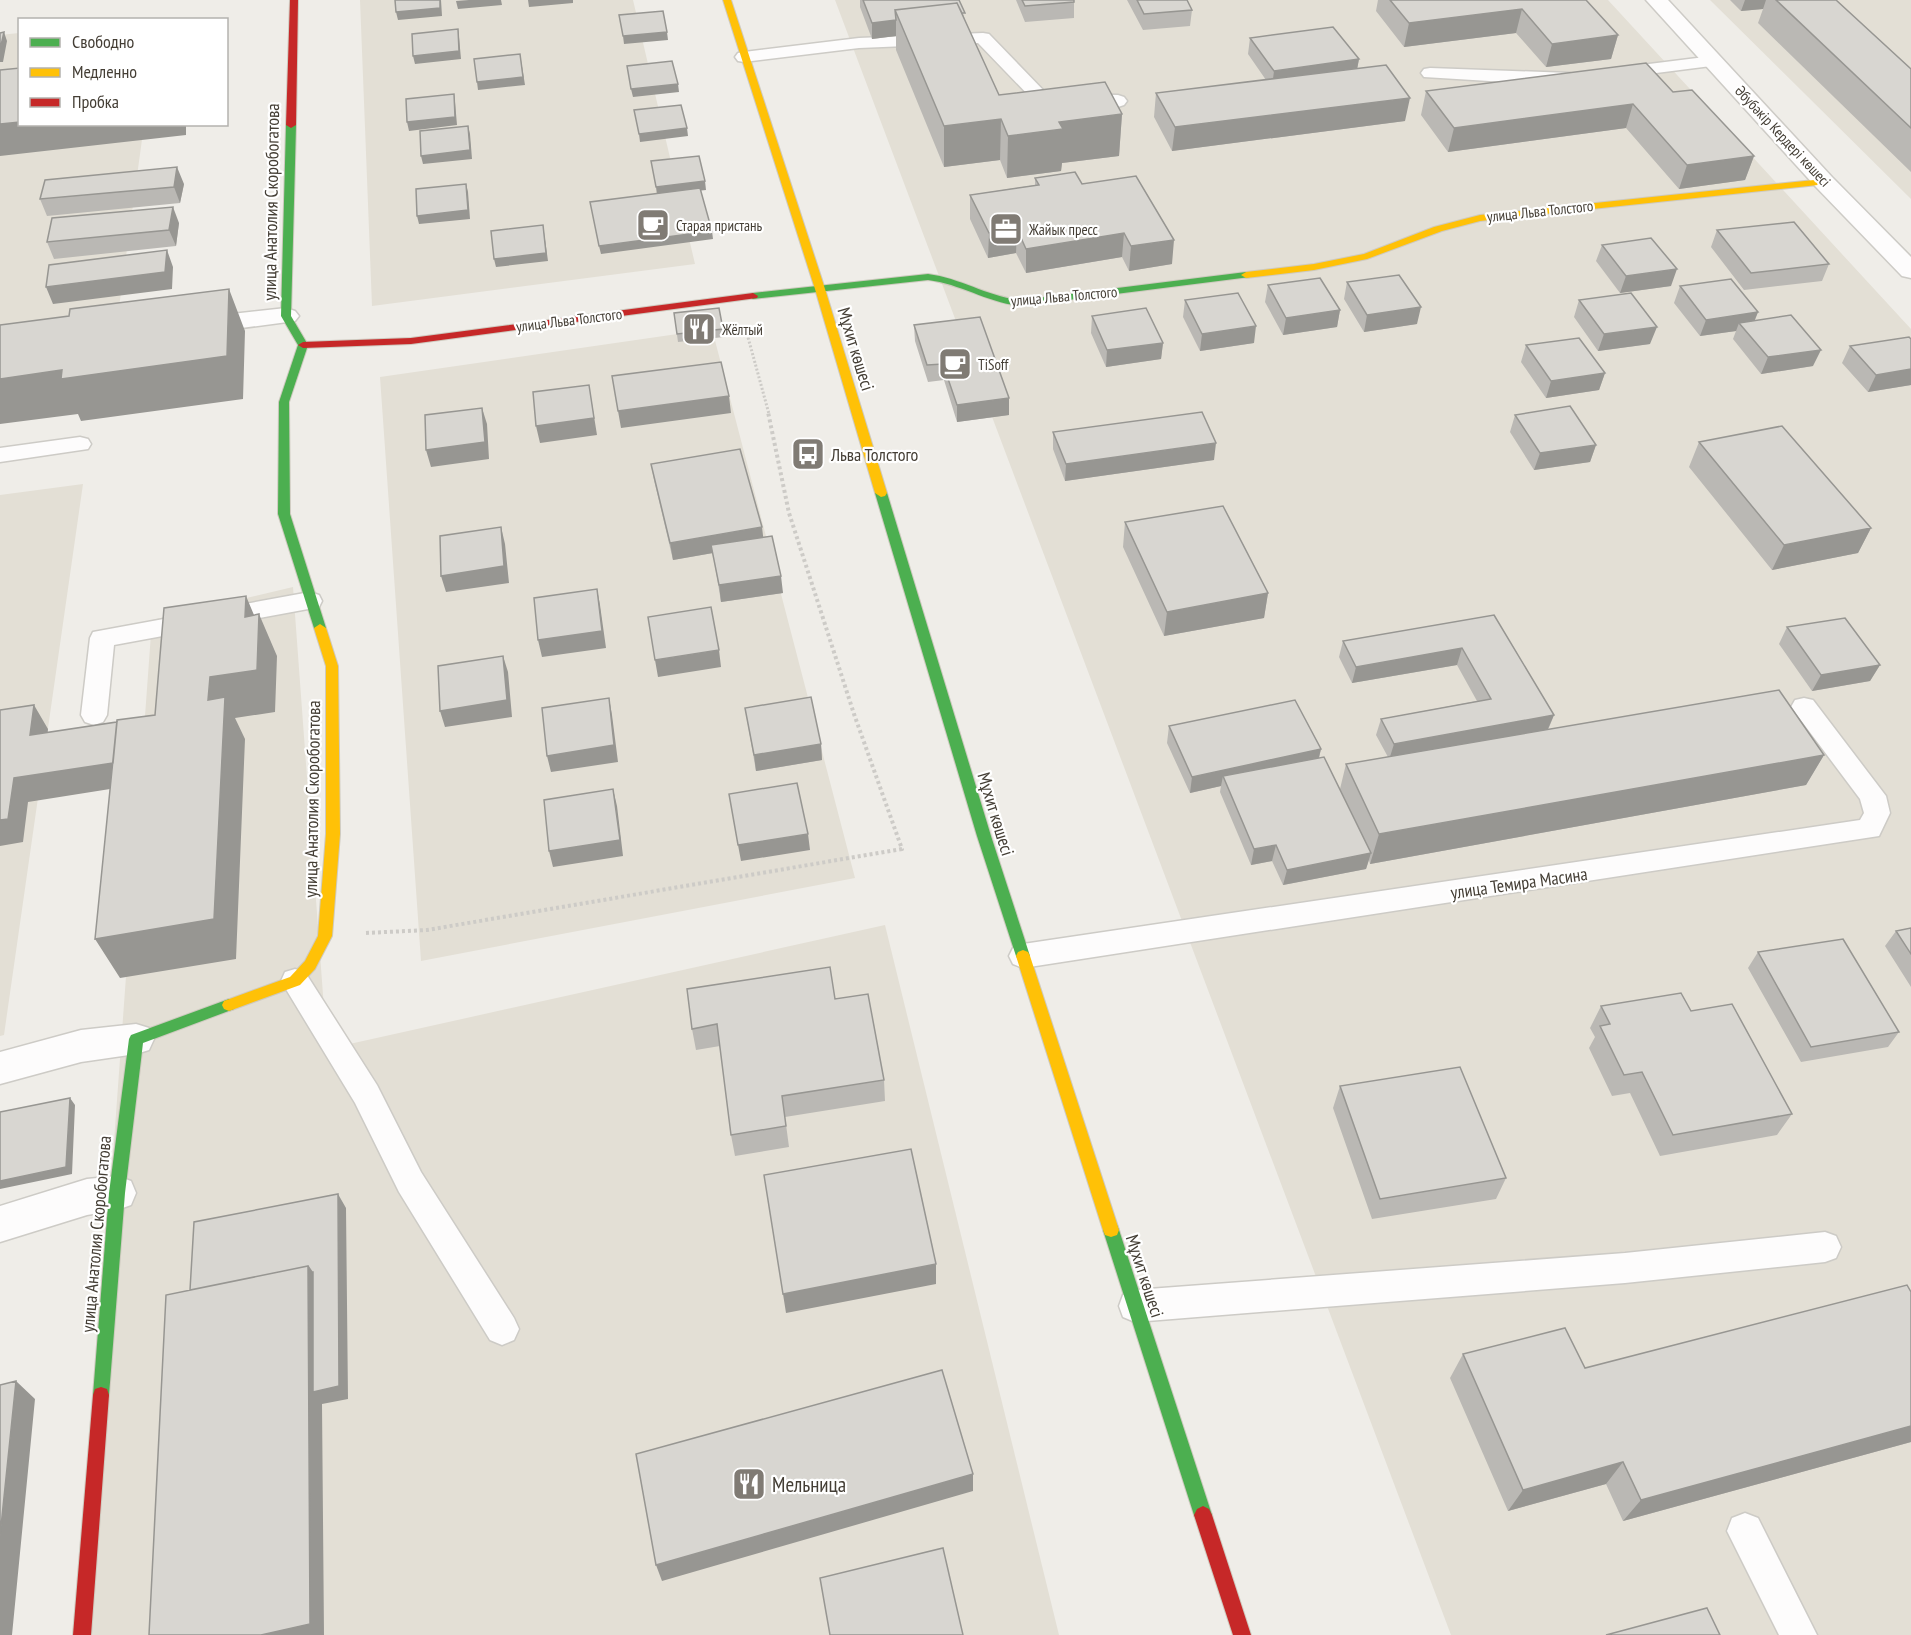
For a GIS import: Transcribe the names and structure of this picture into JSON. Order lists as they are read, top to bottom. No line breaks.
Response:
{"streets":{"street":["Әбубәкір Кердері көшесі","улица Анатолия Скоробогатова","улица Льва Толстого","Мұхит көшесі"],"lane":["улица Темира Масина"]},"crossings":[["Әбубәкір Кердері көшесі","улица Льва Толстого"],["улица Анатолия Скоробогатова","улица Льва Толстого"],["улица Льва Толстого","Мұхит көшесі"],["Мұхит көшесі","улица Темира Масина"]],"places":{"cafe":["Старая пристань","TiSoff"],"office":["Жайык пресс"],"restaurant":["Жёлтый","Мельница"],"bus stop":["Льва Толстого"]},"legend":["Свободно","Медленно","Пробка"]}
